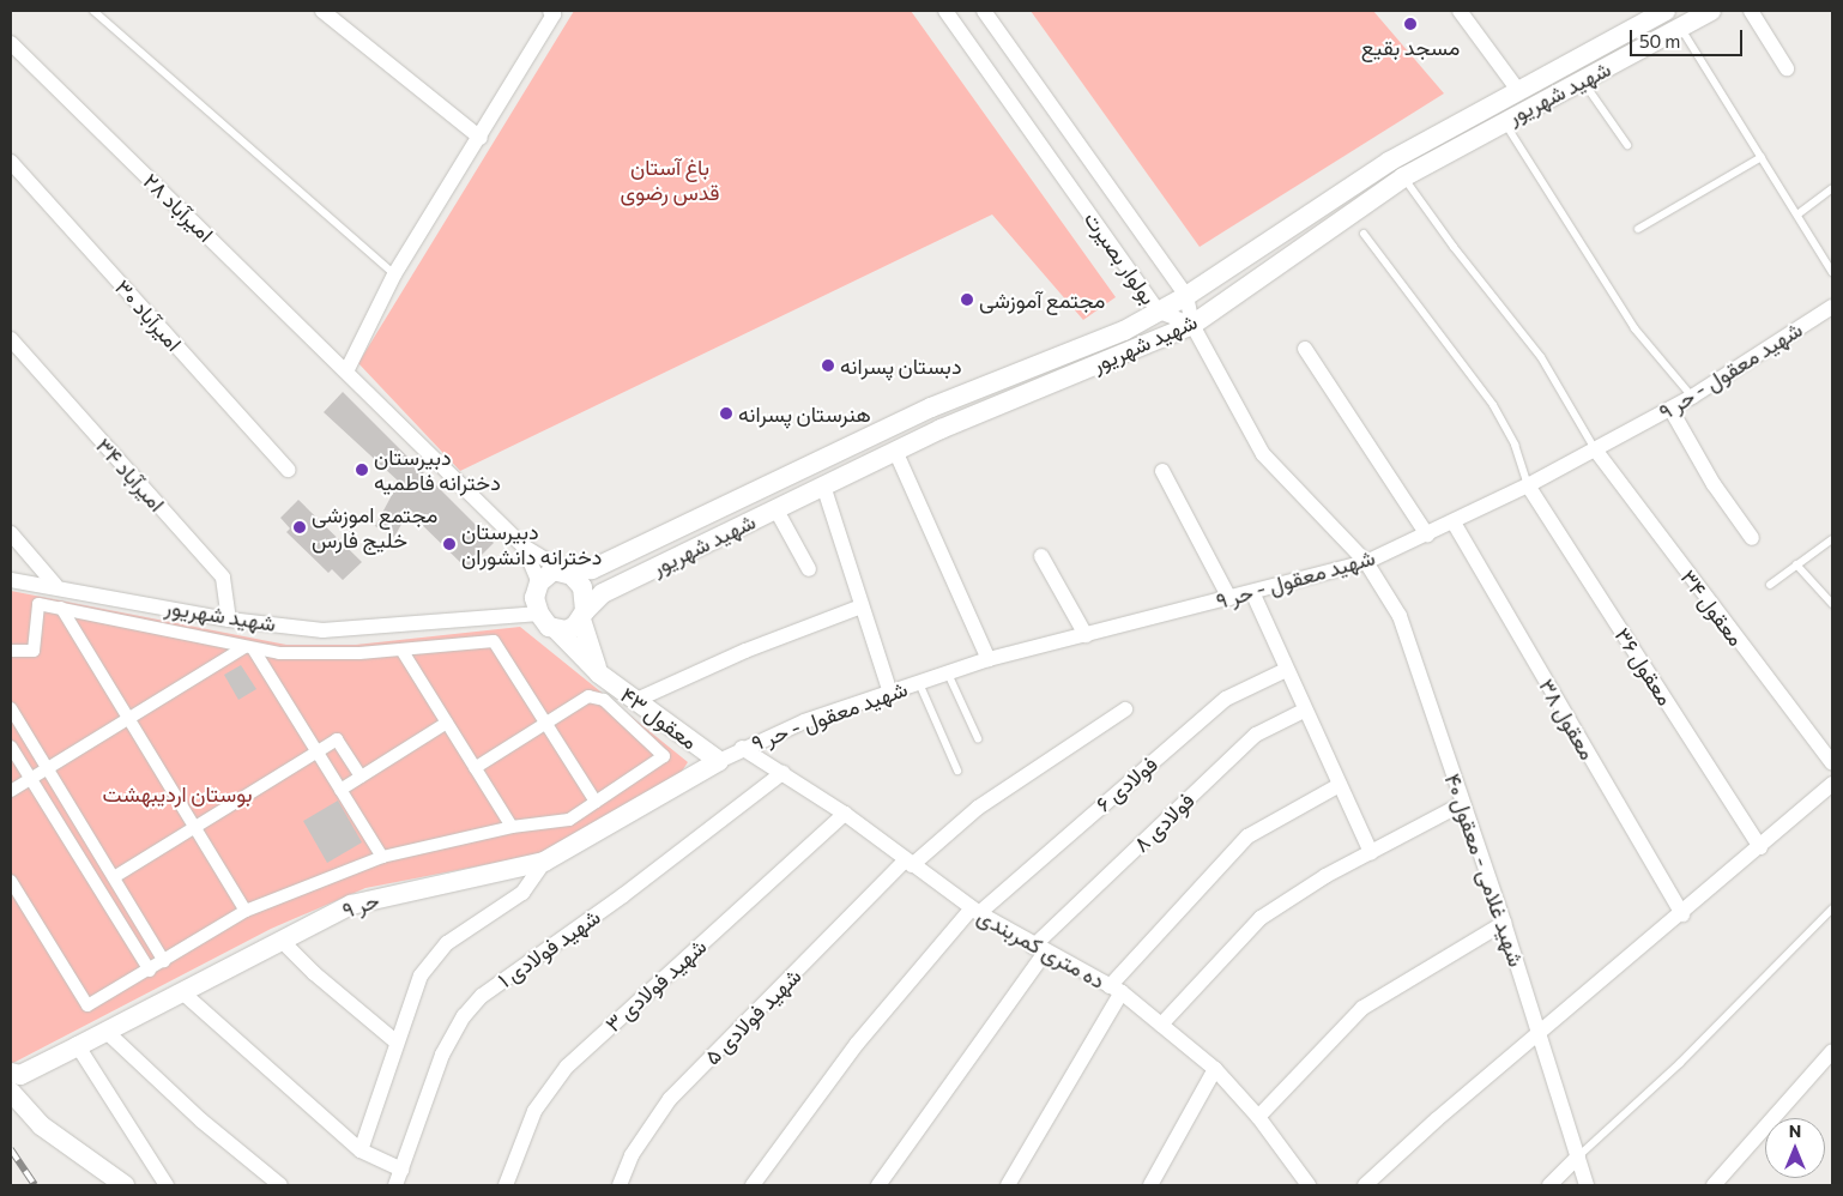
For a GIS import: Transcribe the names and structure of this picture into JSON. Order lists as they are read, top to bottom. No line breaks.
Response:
{"streets":{"street":["شهید شهریور","امیرآباد ۲۸","بولوار بصیرت","امیرآباد ۳۰","شهید معقول - حر ۹","امیرآباد ۳۴","معقول ۳۴","معقول ۳۶","معقول ۴۳","معقول ۳۸","فولادی ۶","فولادی ۸","شهید غلامی - معقول ۴۰","حر ۹","شهید فولادی ۱","ده متری کمربندی","شهید فولادی ۳","شهید فولادی ۵"]},"crossings":[["شهید شهریور","بولوار بصیرت"],["شهید شهریور","امیرآباد ۳۴"],["شهید شهریور","معقول ۴۳"],["شهید شهریور","شهید غلامی - معقول ۴۰"],["بولوار بصیرت","شهید غلامی - معقول ۴۰"],["شهید معقول - حر ۹","معقول ۳۴"],["شهید معقول - حر ۹","معقول ۳۶"],["شهید معقول - حر ۹","معقول ۴۳"],["شهید معقول - حر ۹","معقول ۳۸"],["شهید معقول - حر ۹","شهید غلامی - معقول ۴۰"],["شهید معقول - حر ۹","حر ۹"],["شهید معقول - حر ۹","ده متری کمربندی"],["معقول ۴۳","حر ۹"],["فولادی ۶","ده متری کمربندی"],["فولادی ۸","ده متری کمربندی"],["شهید فولادی ۱","ده متری کمربندی"],["ده متری کمربندی","شهید فولادی ۳"],["ده متری کمربندی","شهید فولادی ۵"]],"parks":["باغ آستان قدس رضوی","بوستان اردیبهشت"],"places":["مسجد بقیع","مجتمع آموزشی","دبستان پسرانه","هنرستان پسرانه","دبیرستان دخترانه فاطمیه","مجتمع اموزشی خلیج فارس","دبیرستان دخترانه دانشوران"],"scale_bar":"50 m","north":"top"}
